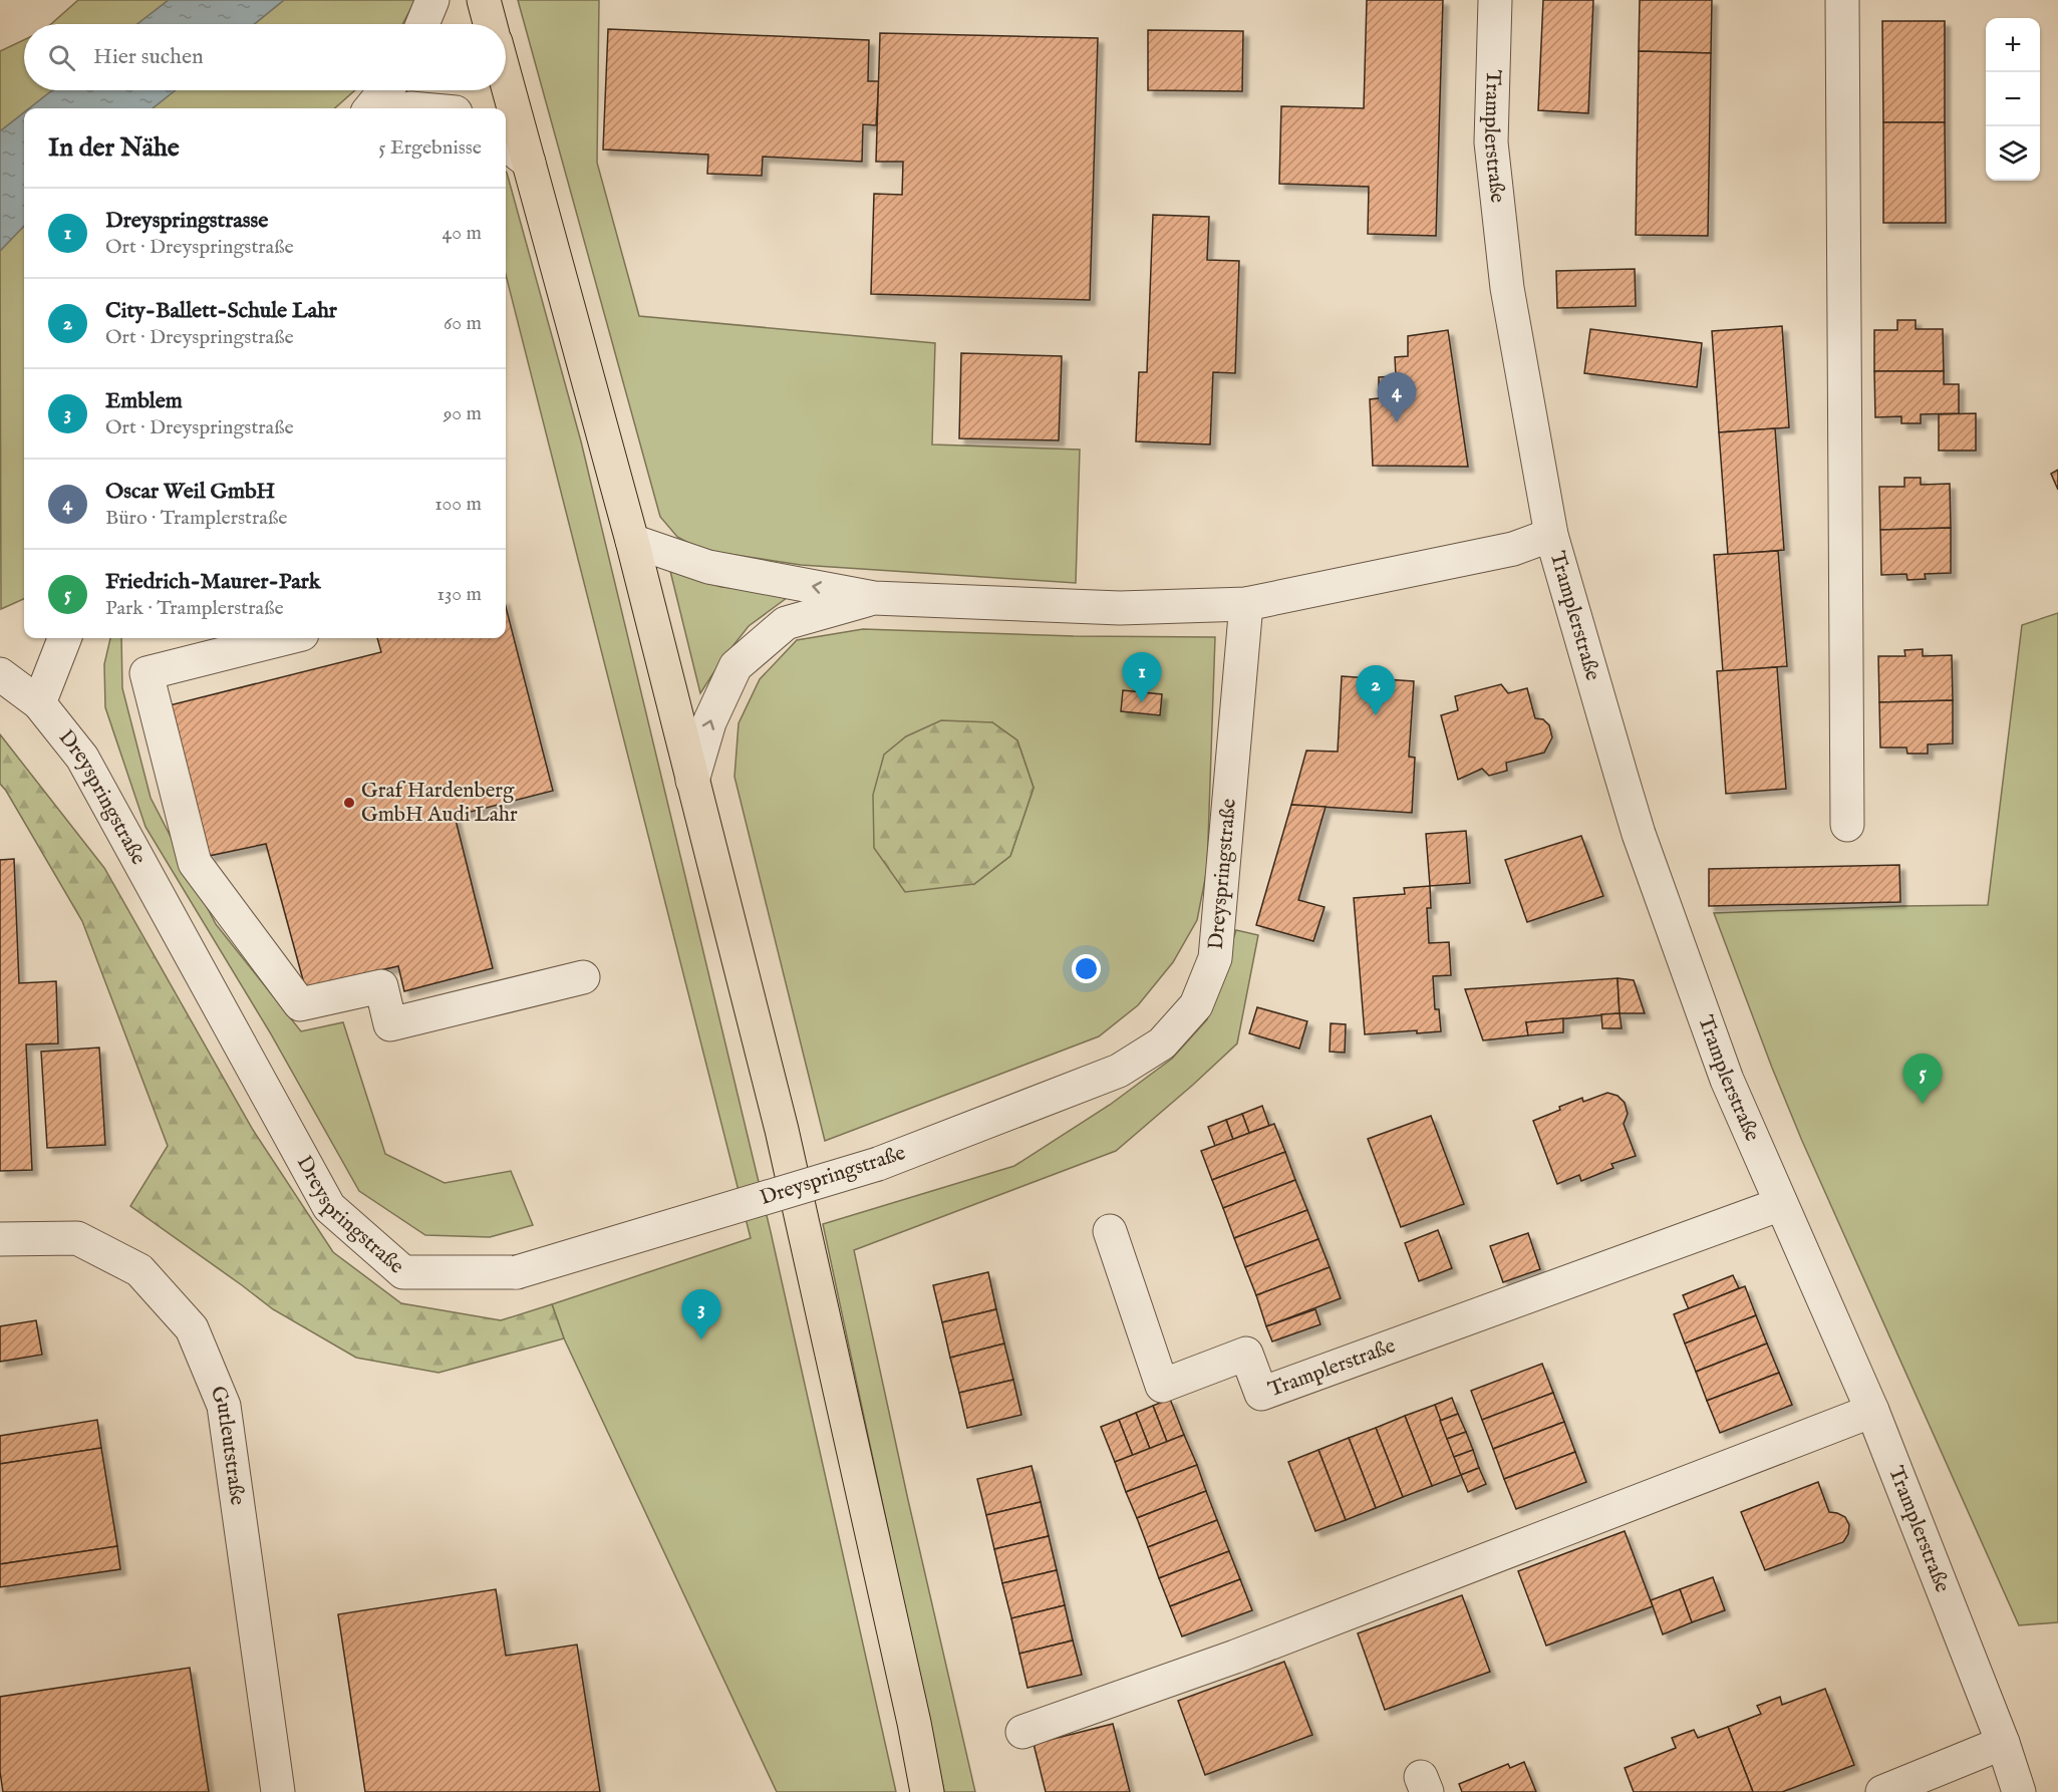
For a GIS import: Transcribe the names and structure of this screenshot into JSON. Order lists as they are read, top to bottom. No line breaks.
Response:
{"streets":{"street":["Tramplerstraße","Dreyspringstraße","Gutleutstraße"]},"places":["Graf Hardenberg GmbH Audi Lahr"],"page":{"map_buttons":["+","−"],"search":"Hier suchen","heading":["In der Nähe","5 Ergebnisse"],"list":[{"mark":"1","name":"Dreyspringstrasse","note":"Ort · Dreyspringstraße","value":"40 m"},{"mark":"2","name":"City-Ballett-Schule Lahr","note":"Ort · Dreyspringstraße","value":"60 m"},{"mark":"3","name":"Emblem","note":"Ort · Dreyspringstraße","value":"90 m"},{"mark":"4","name":"Oscar Weil GmbH","note":"Büro · Tramplerstraße","value":"100 m"},{"mark":"5","name":"Friedrich-Maurer-Park","note":"Park · Tramplerstraße","value":"130 m"}],"pins":["4","1","2","5","3"]}}
